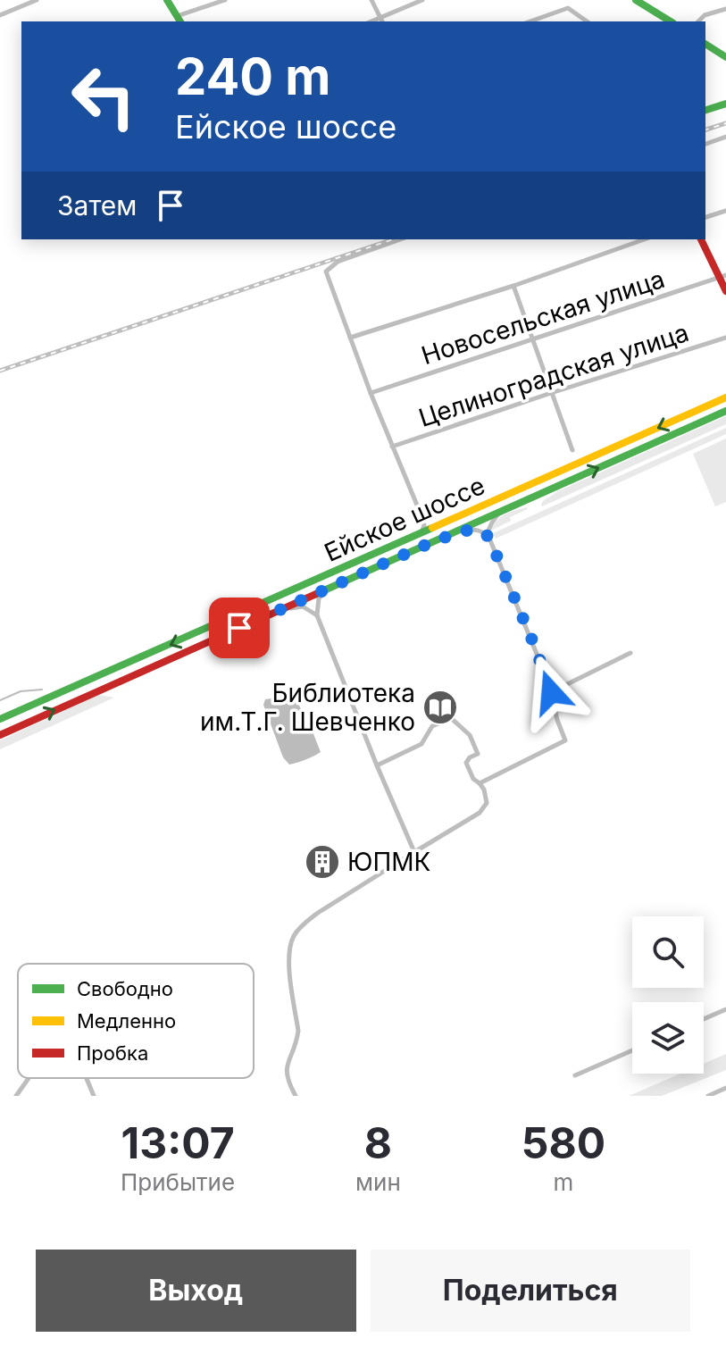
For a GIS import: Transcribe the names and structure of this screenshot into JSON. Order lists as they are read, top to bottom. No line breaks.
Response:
{"streets":{"main road":["Ейское шоссе"],"street":["Новосельская улица","Целиноградская улица"]},"places":{"library":["Библиотека им.Т.Г. Шевченко"],"building":["ЮПМК"]},"legend":["Свободно","Медленно","Пробка"],"page":{"turn":["240 m","Ейское шоссе"],"then":"Затем","eta":["13:07","Прибытие","8","мин","580","m"],"buttons":["Выход","Поделиться"]}}
